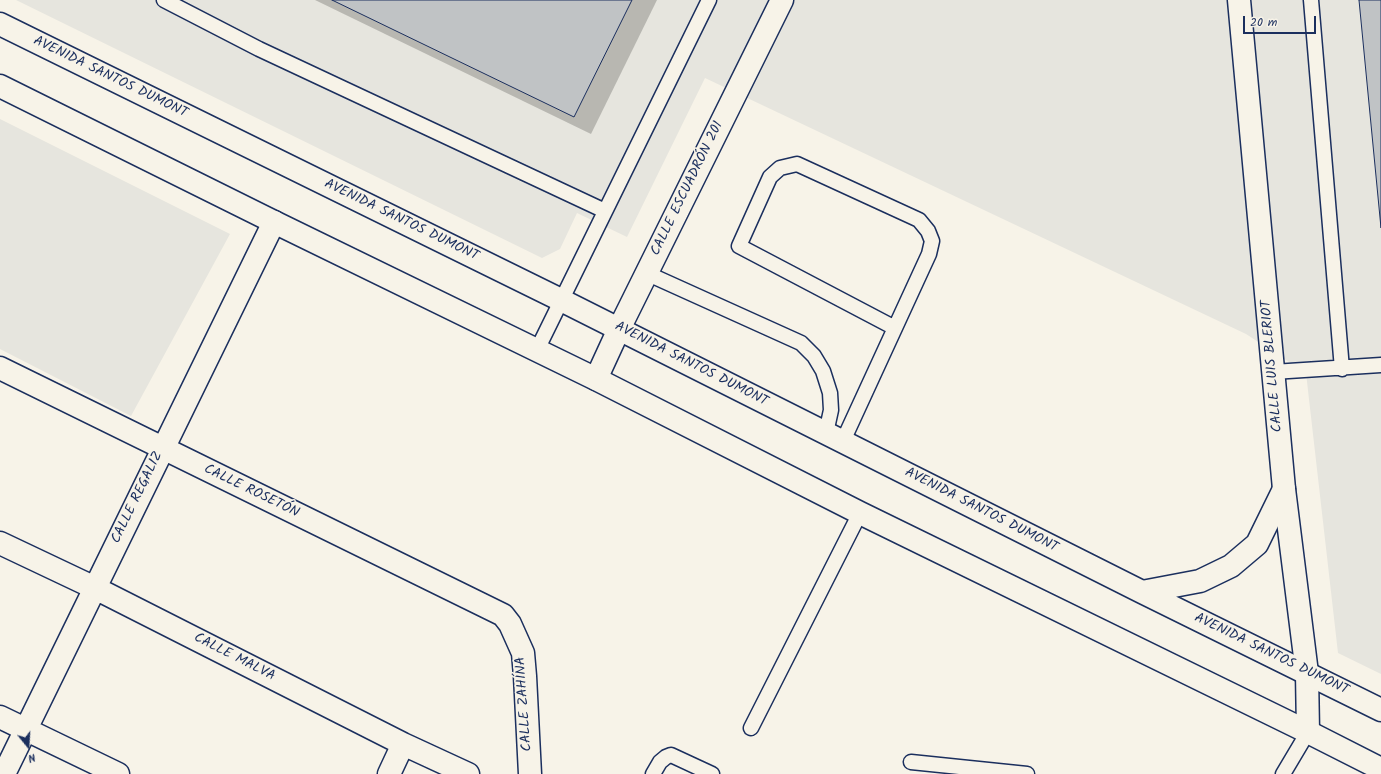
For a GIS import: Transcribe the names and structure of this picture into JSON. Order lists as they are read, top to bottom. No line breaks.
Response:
{"streets":{"main road":["AVENIDA SANTOS DUMONT","CALLE ESCUADRÓN 201","CALLE LUIS BLERIOT","CALLE ROSETÓN","CALLE REGALIZ","CALLE MALVA","CALLE ZAHÍNA"]},"crossings":[["AVENIDA SANTOS DUMONT","CALLE ESCUADRÓN 201"],["AVENIDA SANTOS DUMONT","CALLE LUIS BLERIOT"],["CALLE ROSETÓN","CALLE REGALIZ"],["CALLE ROSETÓN","CALLE ZAHÍNA"],["CALLE REGALIZ","CALLE MALVA"]],"scale_bar":"20 m","north":"bottom"}
